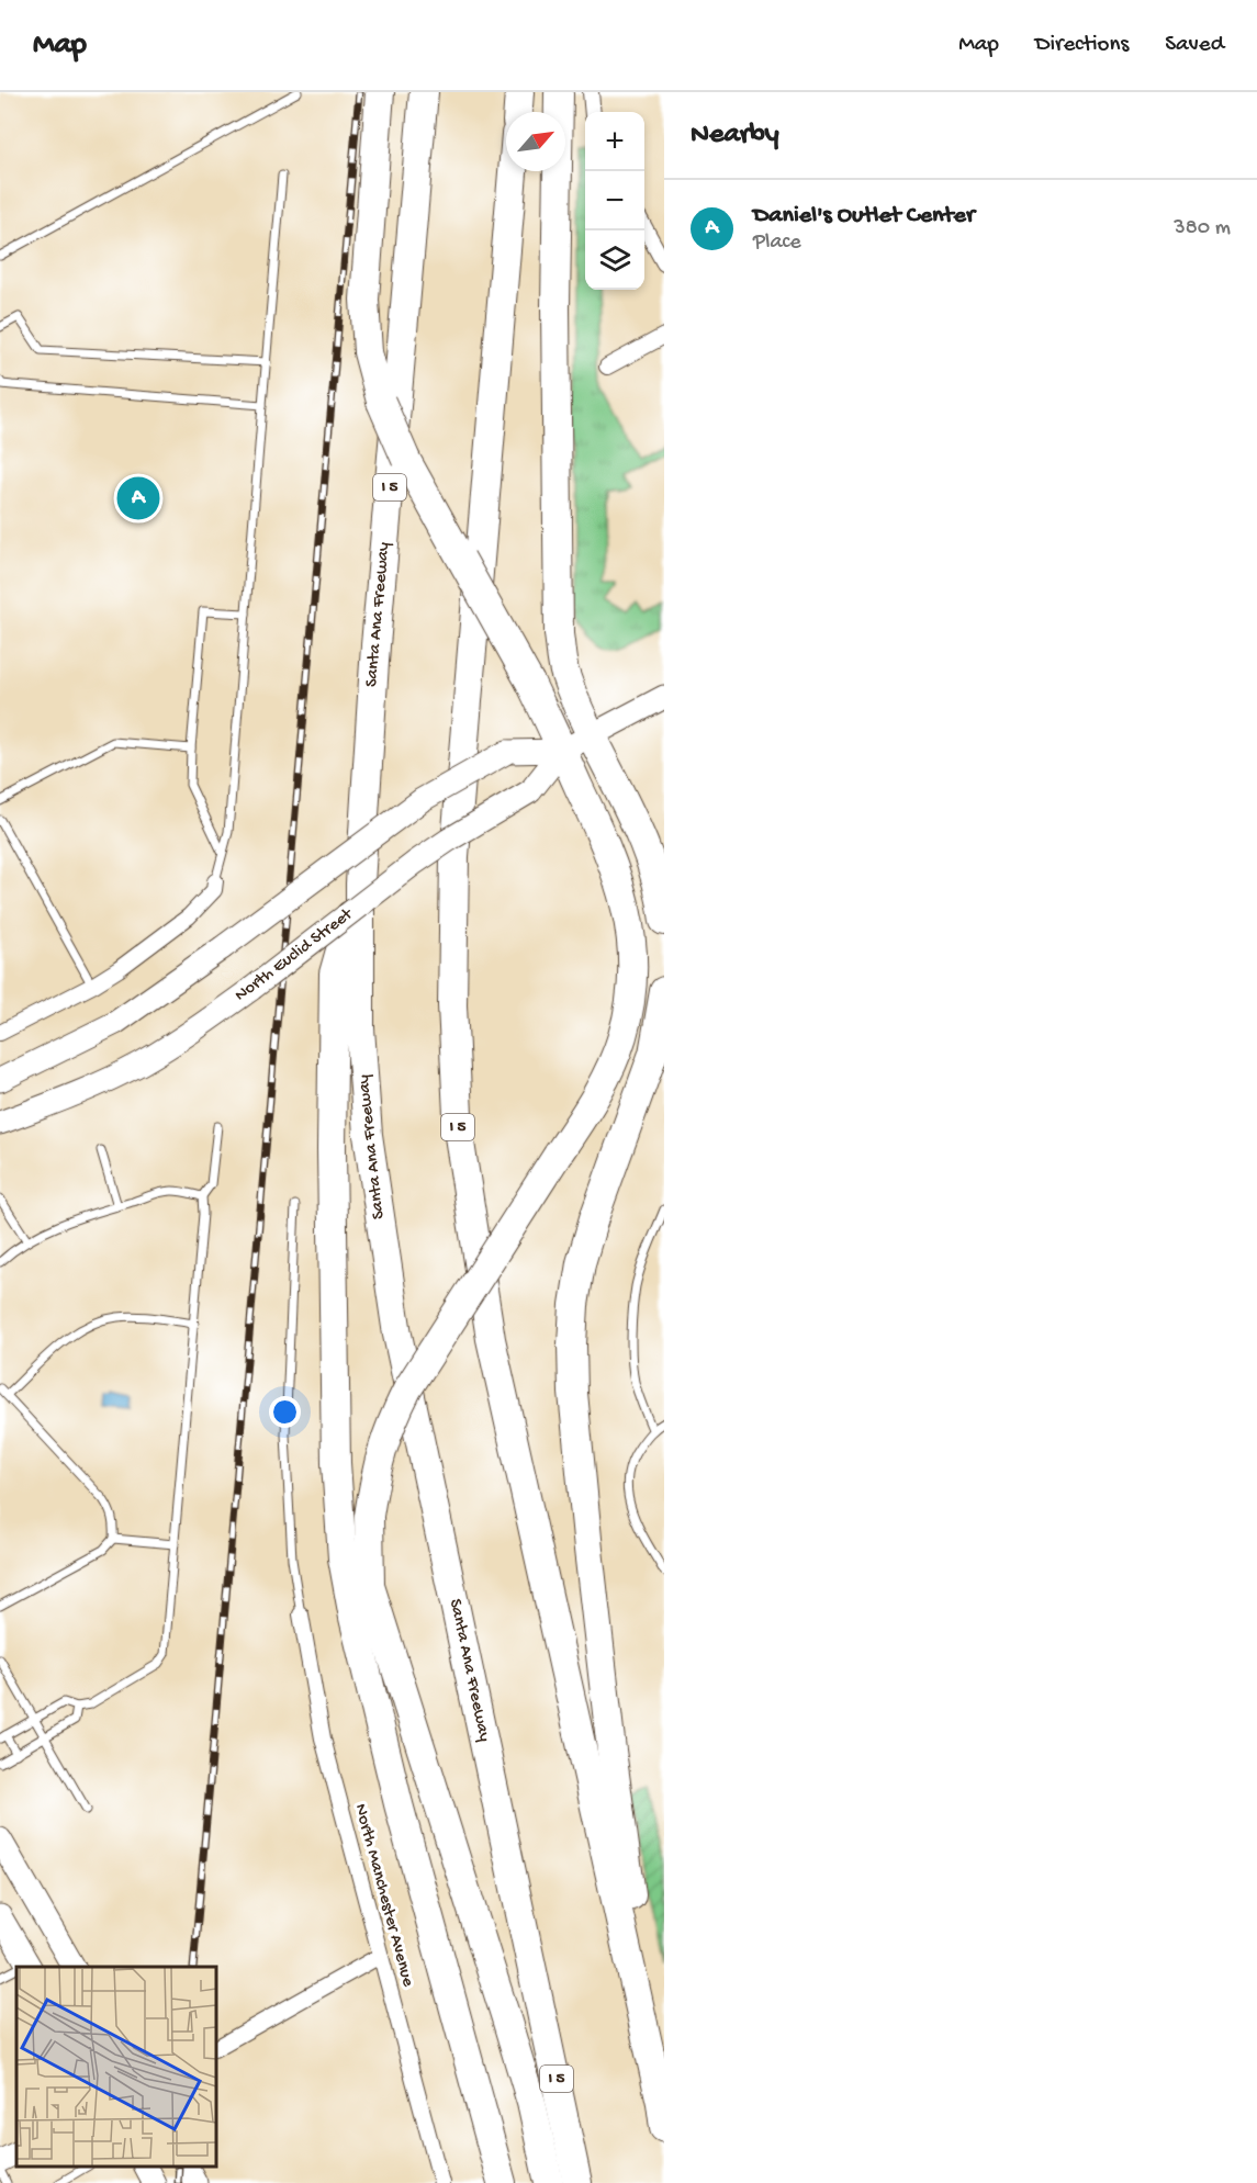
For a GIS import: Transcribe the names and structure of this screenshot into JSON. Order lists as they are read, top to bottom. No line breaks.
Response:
{"streets":{"highway":["I 5","Santa Ana Freeway"],"main road":["North Euclid Street"],"street":["North Manchester Avenue"]},"north":"top right","page":{"header":"Map","nav":["Map","Directions","Saved"],"heading":"Nearby","map_buttons":["+","−"],"list":[{"mark":"A","name":"Daniel's Outlet Center","note":"Place","value":"380 m"}],"pins":"A"}}
